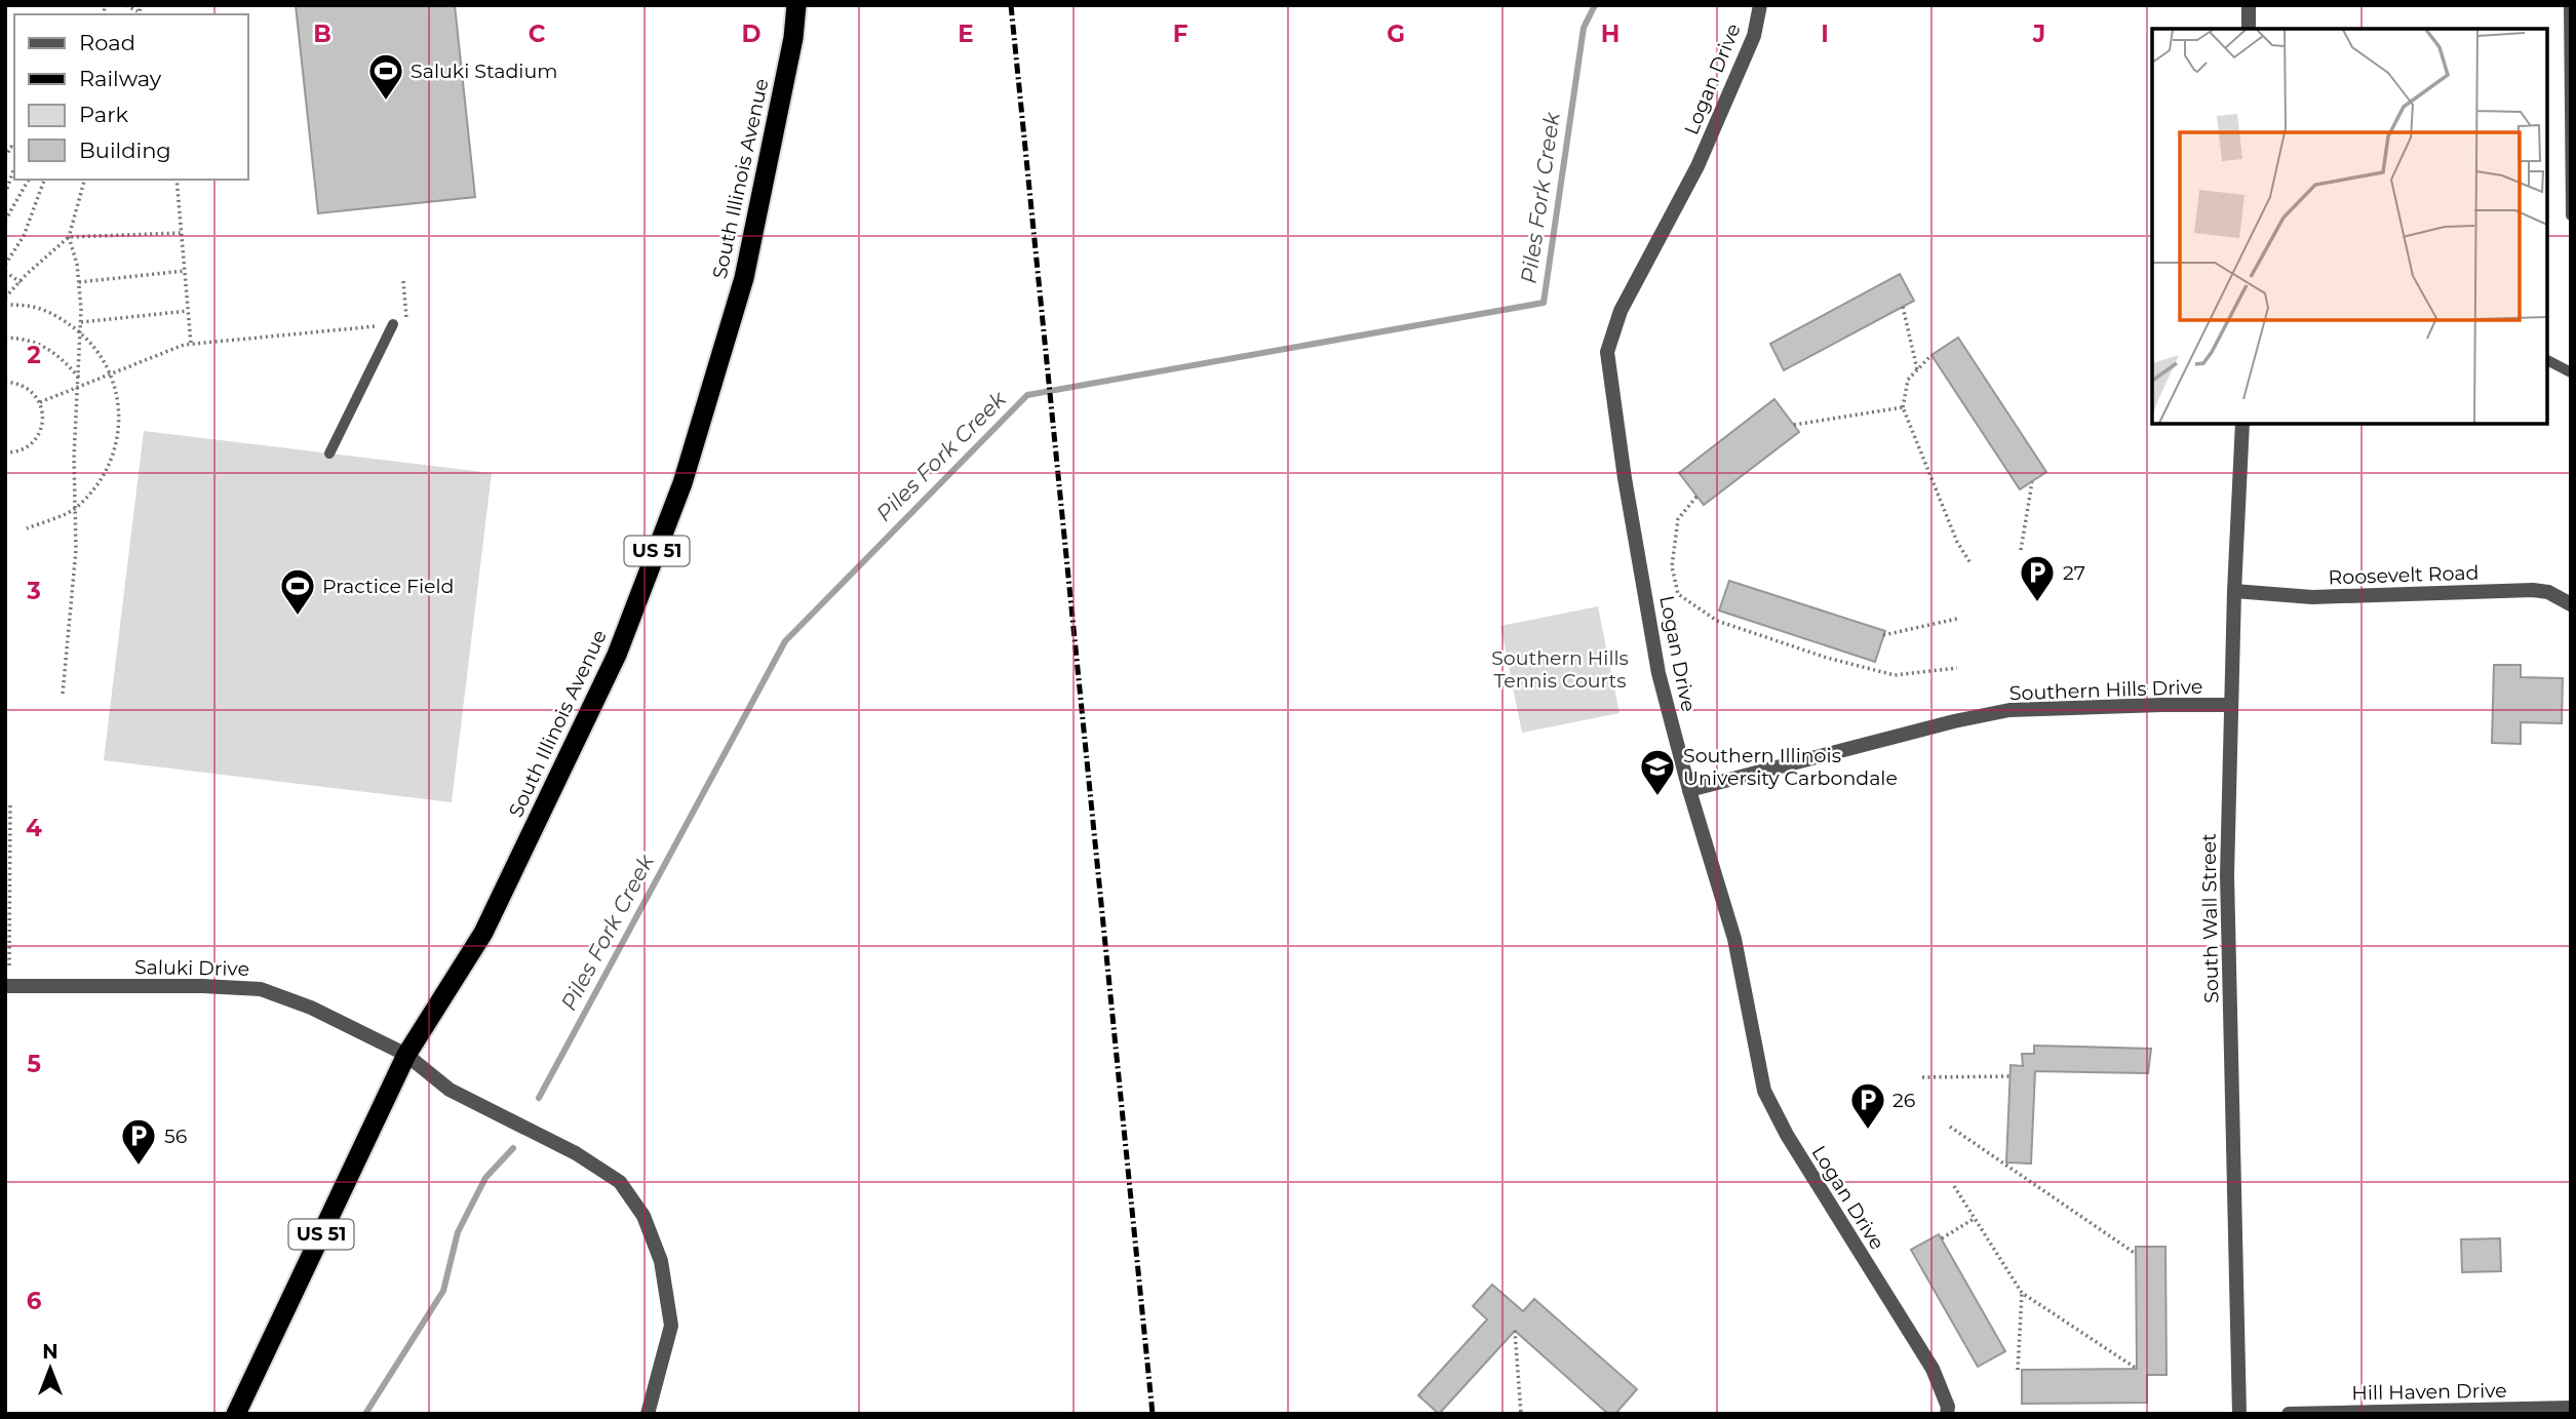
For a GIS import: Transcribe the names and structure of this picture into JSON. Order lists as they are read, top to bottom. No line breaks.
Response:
{"streets":{"highway":["South Illinois Avenue","US 51"],"street":["Logan Drive","Roosevelt Road","Southern Hills Drive","South Wall Street","Saluki Drive","Hill Haven Drive"]},"crossings":[["Logan Drive","Southern Hills Drive"],["South Illinois Avenue","Saluki Drive"],["Roosevelt Road","South Wall Street"],["Southern Hills Drive","South Wall Street"]],"water":["Piles Fork Creek"],"parks":["Southern Hills Tennis Courts"],"places":{"sports":["Saluki Stadium","Practice Field"],"parking":["27","26","56"],"school or university":["Southern Illinois University Carbondale"]},"legend":["Road","Railway","Park","Building"],"north":"top","grid":{"columns":["B","C","D","E","F","G","H","I","J"],"rows":["2","3","4","5","6"]}}
